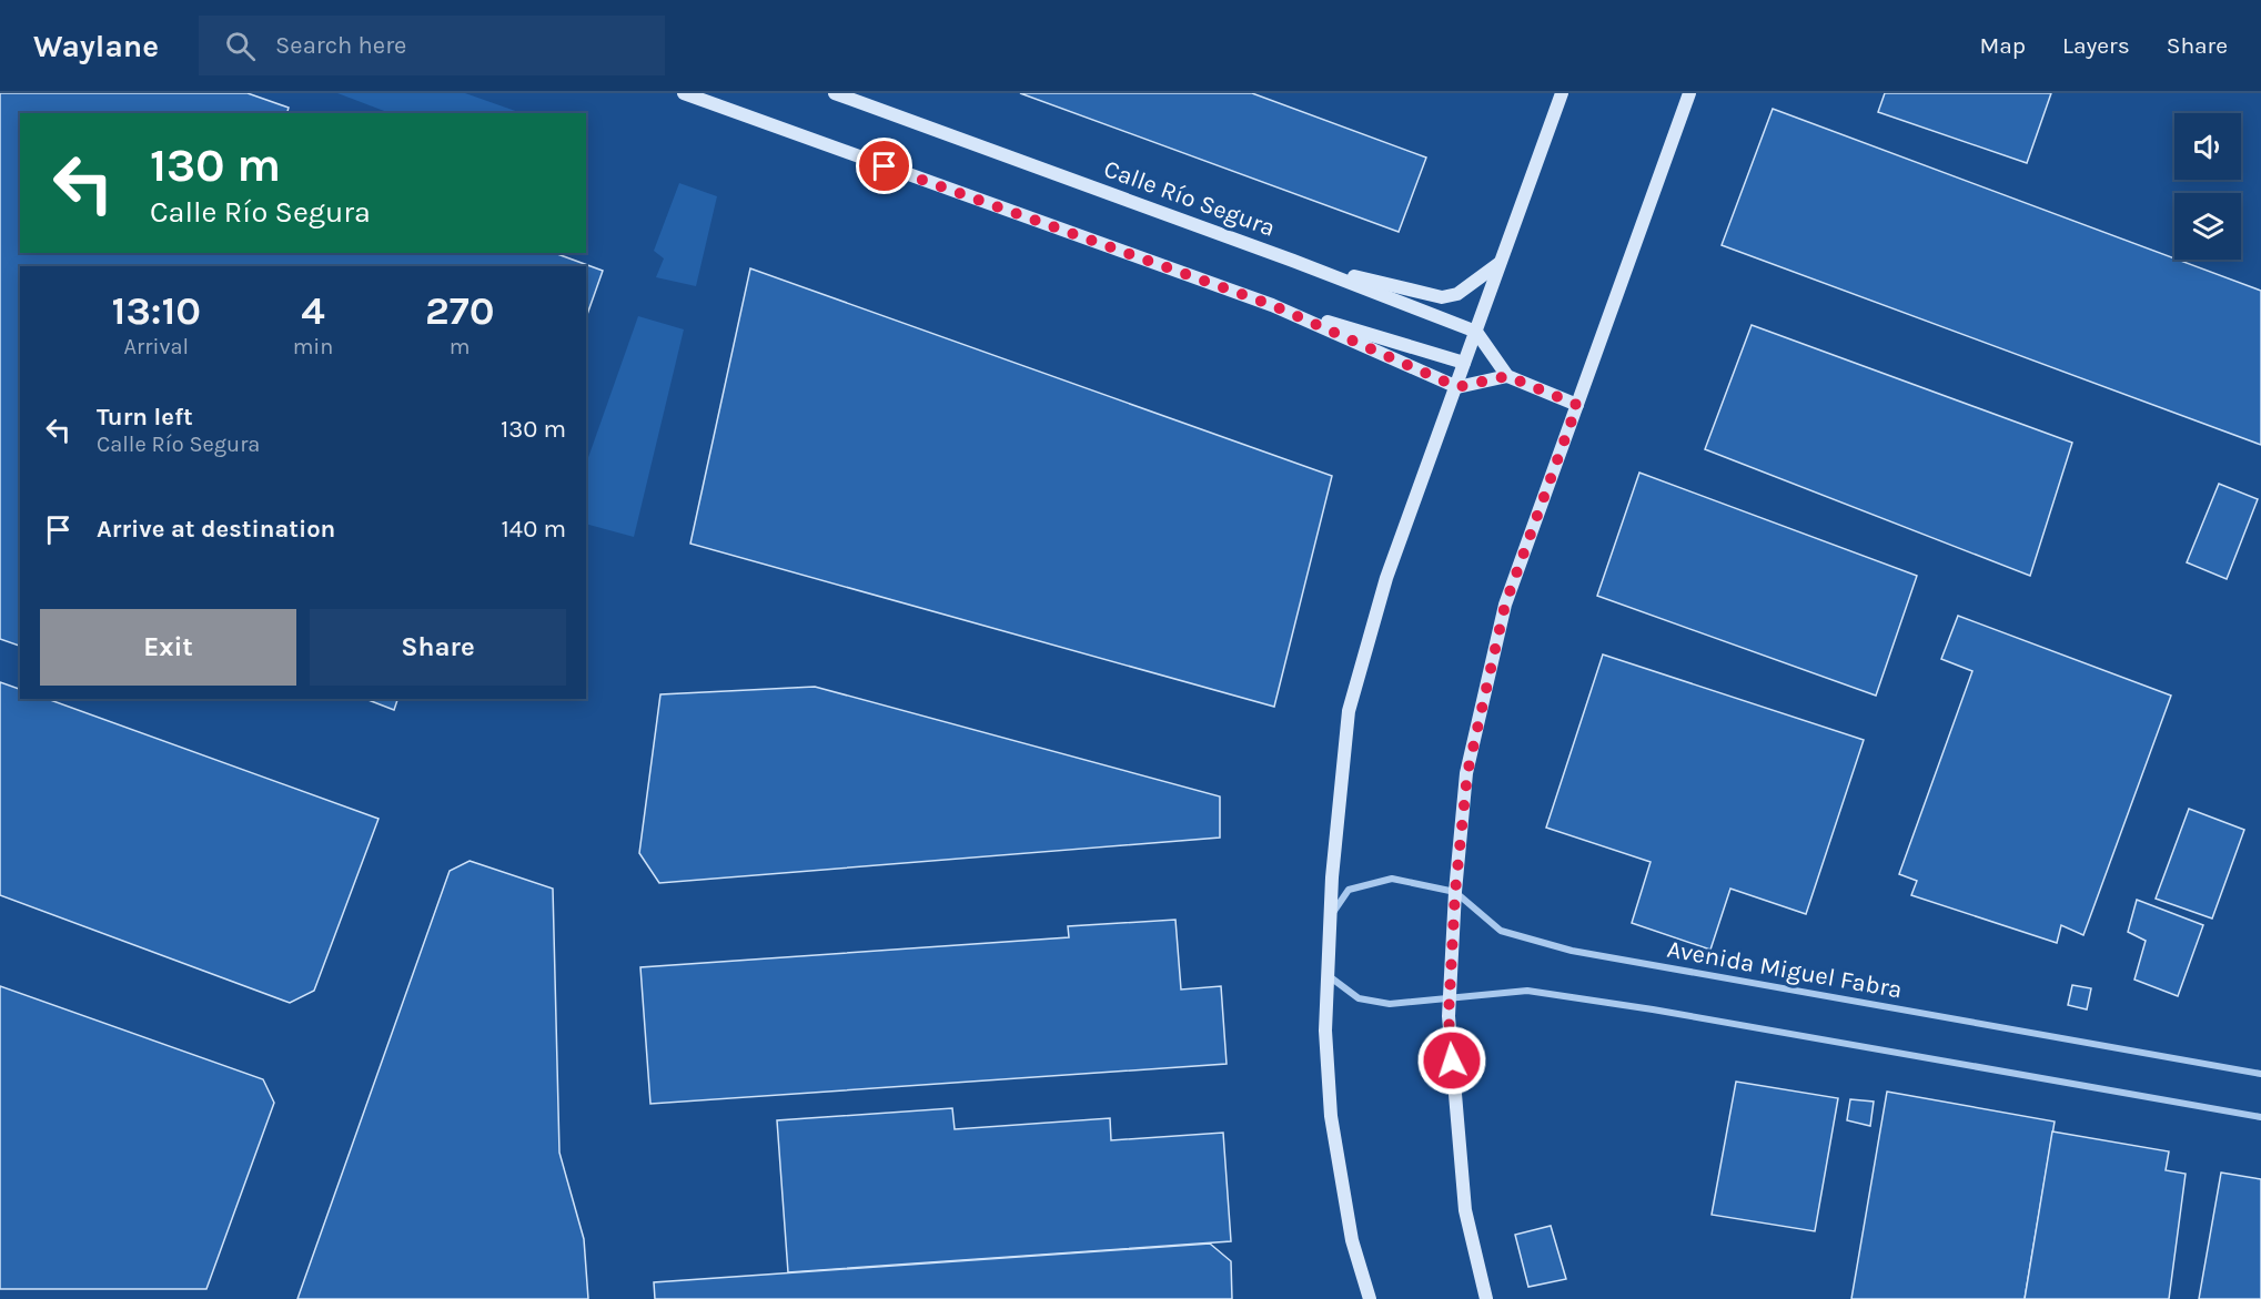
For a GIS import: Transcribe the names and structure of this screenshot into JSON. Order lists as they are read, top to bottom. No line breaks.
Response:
{"streets":{"main road":["Calle Río Segura"],"street":["Avenida Miguel Fabra"]},"page":{"header":"Waylane","search":"Search here","nav":["Map","Layers","Share"],"turn":["130 m","Calle Río Segura"],"eta":["13:10","Arrival","4","min","270","m"],"list":[{"name":"Turn left","note":"Calle Río Segura","value":"130 m"},{"name":"Arrive at destination","value":"140 m"}],"buttons":["Exit","Share"]}}
